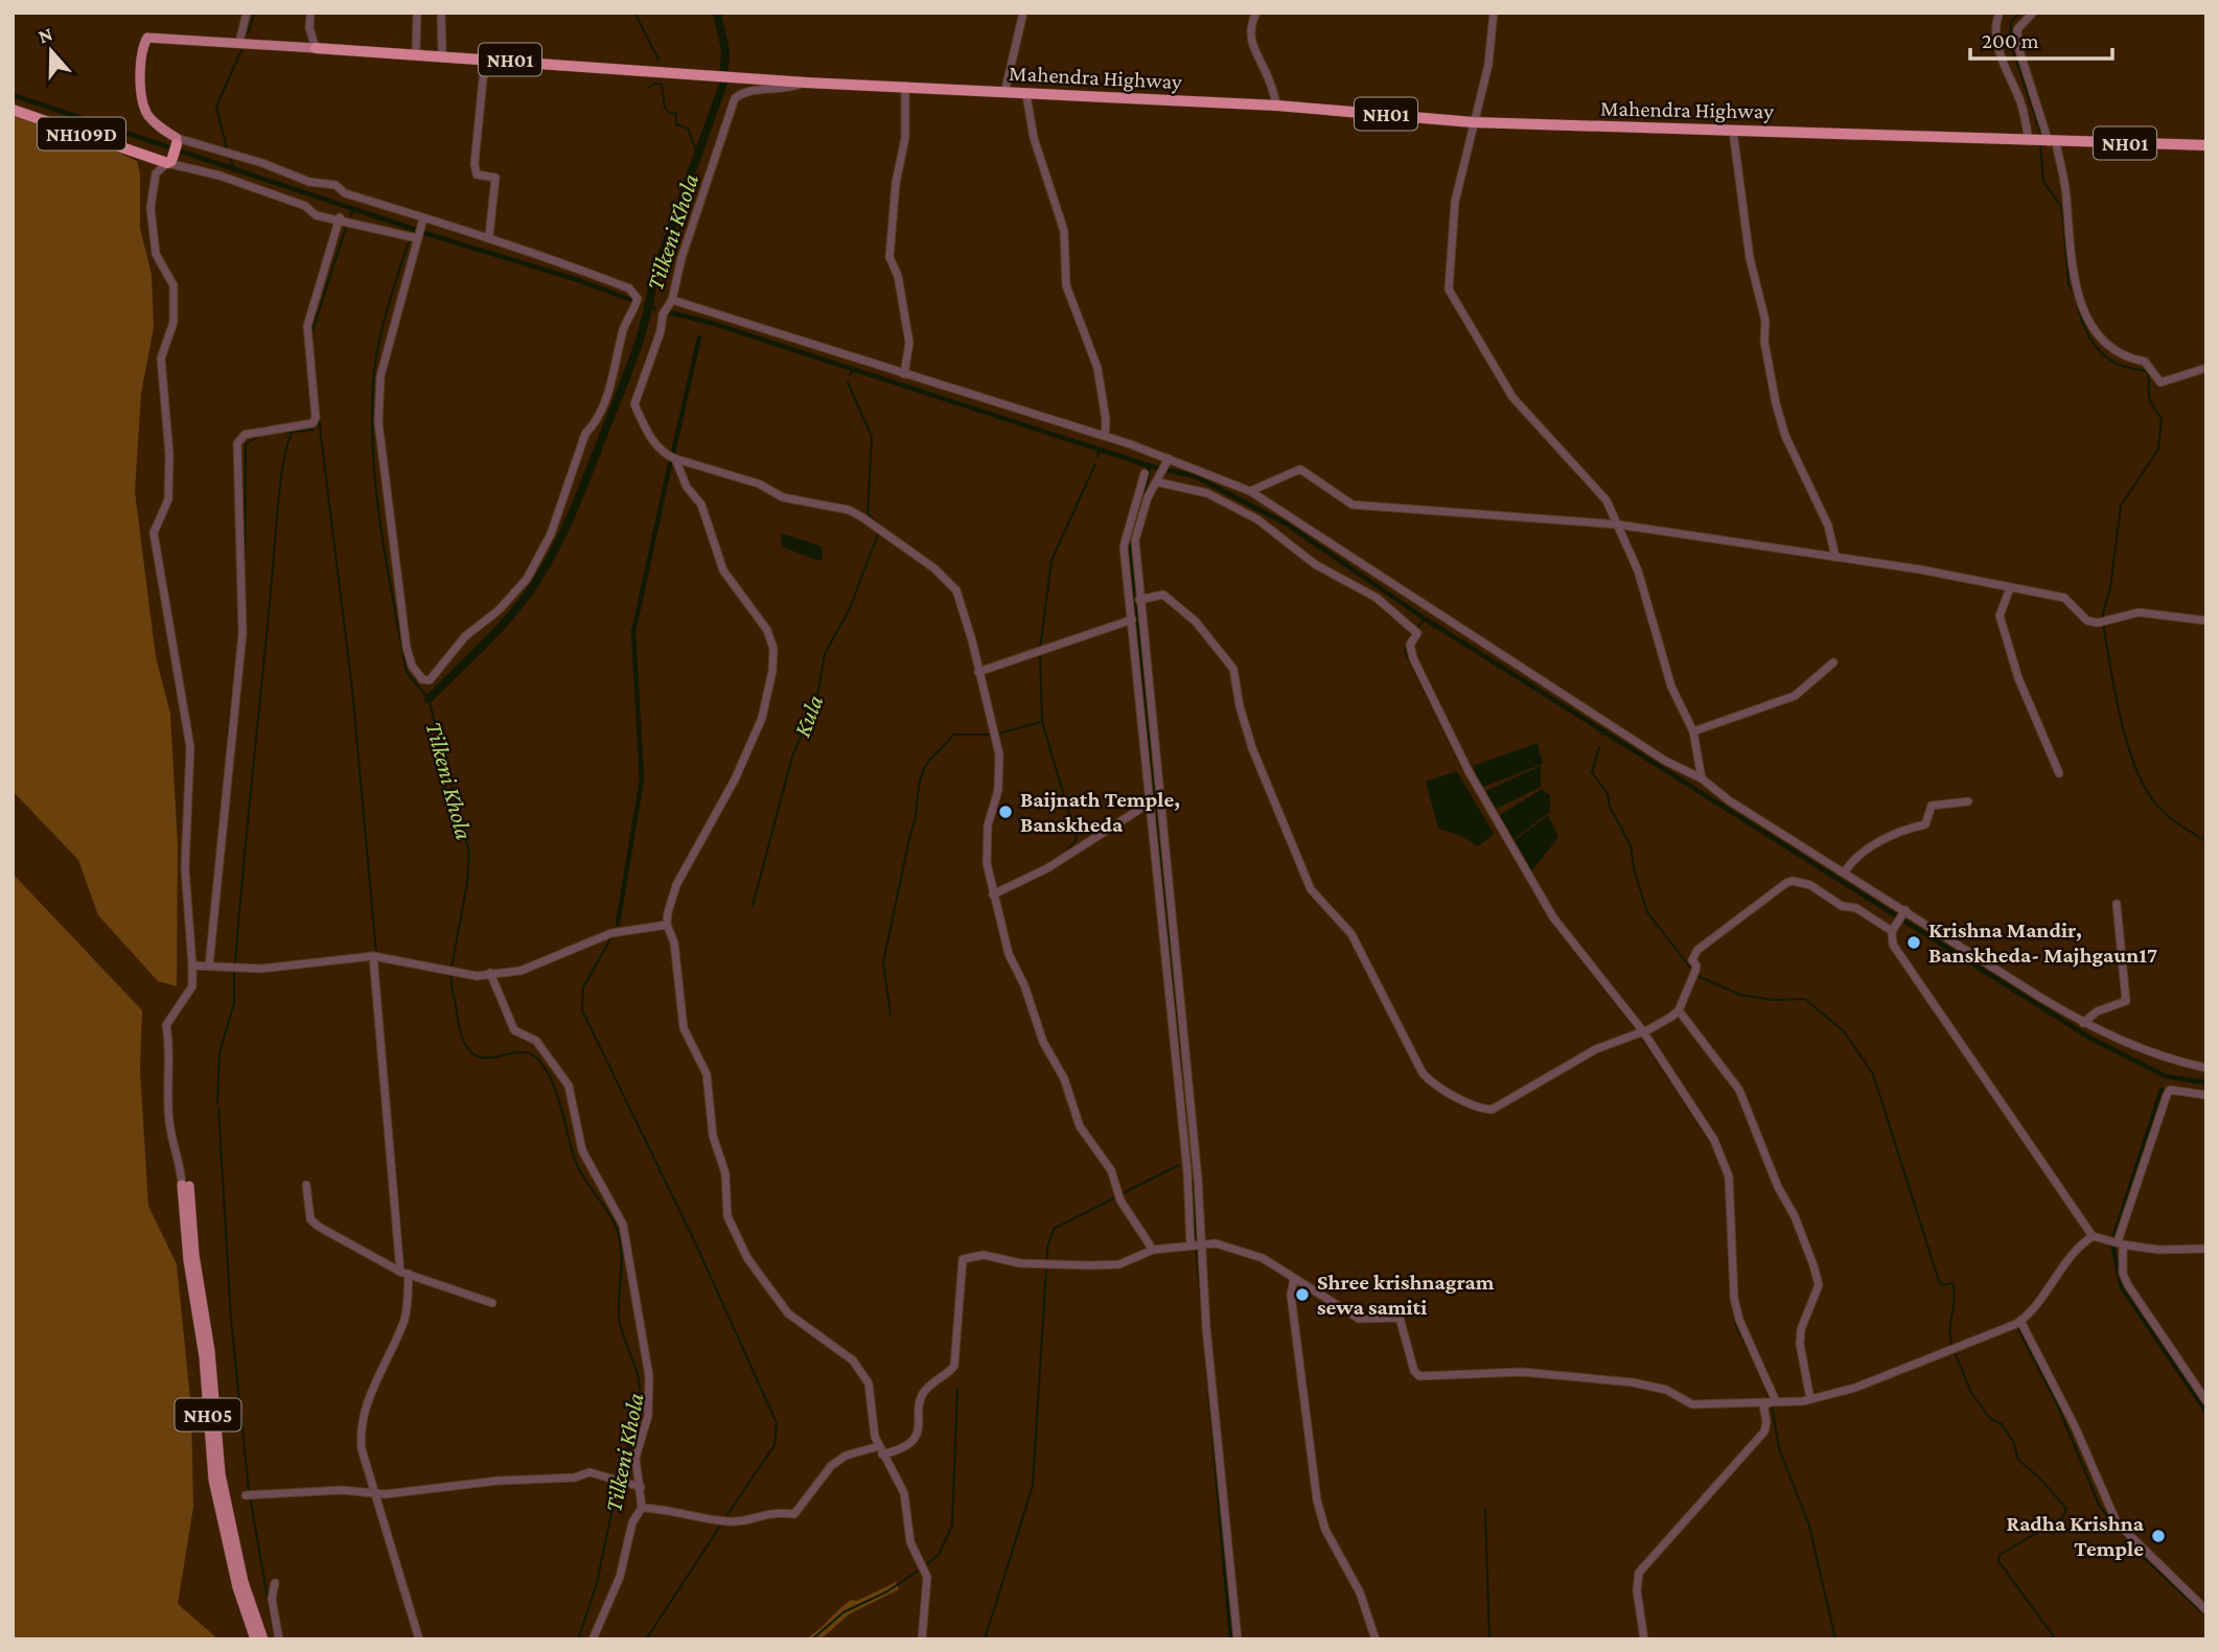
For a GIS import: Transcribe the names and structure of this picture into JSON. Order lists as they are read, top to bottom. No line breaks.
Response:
{"streets":{"highway":["NH01","Mahendra Highway","NH109D"],"main road":["NH05"]},"crossings":[["Mahendra Highway","NH109D"]],"water":["Tilkeni Khola","Kula"],"places":["Baijnath Temple, Banskheda","Krishna Mandir, Banskheda- Majhgaun17","Shree krishnagram sewa samiti","Radha Krishna Temple"],"scale_bar":"200 m","north":"top"}
